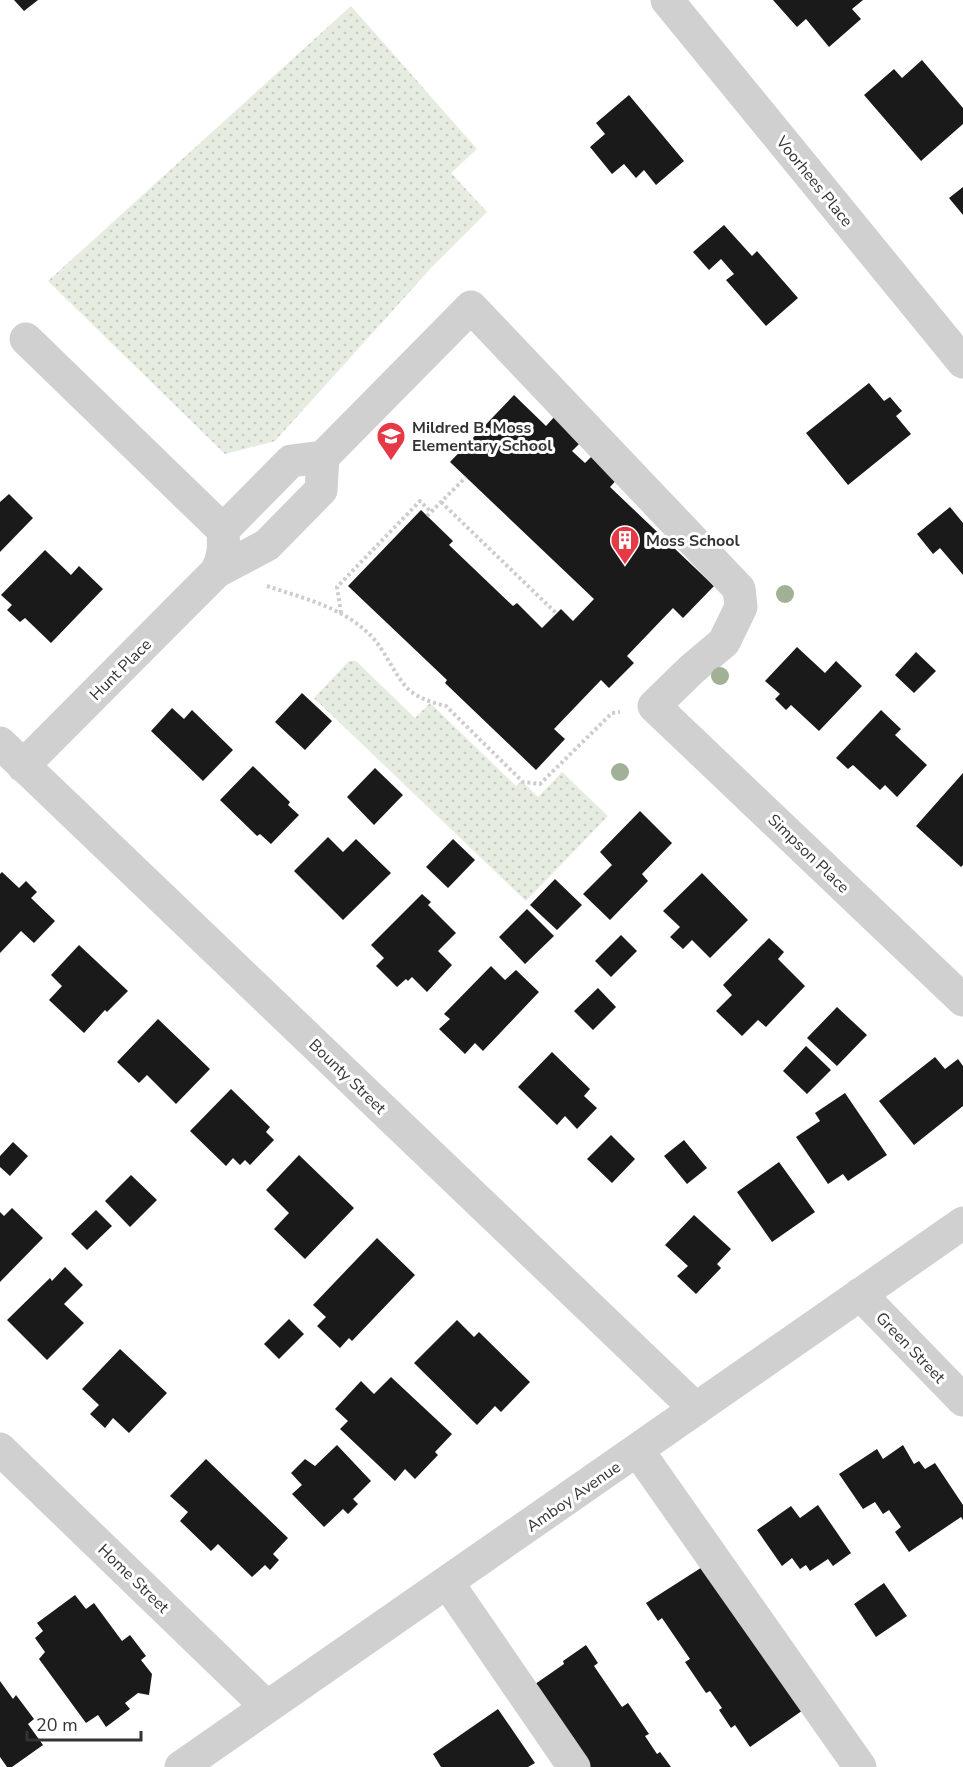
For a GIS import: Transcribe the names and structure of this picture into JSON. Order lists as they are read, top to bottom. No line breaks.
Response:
{"streets":{"street":["Voorhees Place","Hunt Place","Simpson Place","Bounty Street","Green Street","Amboy Avenue","Home Street"]},"crossings":[["Hunt Place","Bounty Street"],["Bounty Street","Amboy Avenue"],["Green Street","Amboy Avenue"],["Amboy Avenue","Home Street"]],"places":{"school or university":["Mildred B. Moss Elementary School"],"building":["Moss School"]},"scale_bar":"20 m"}
